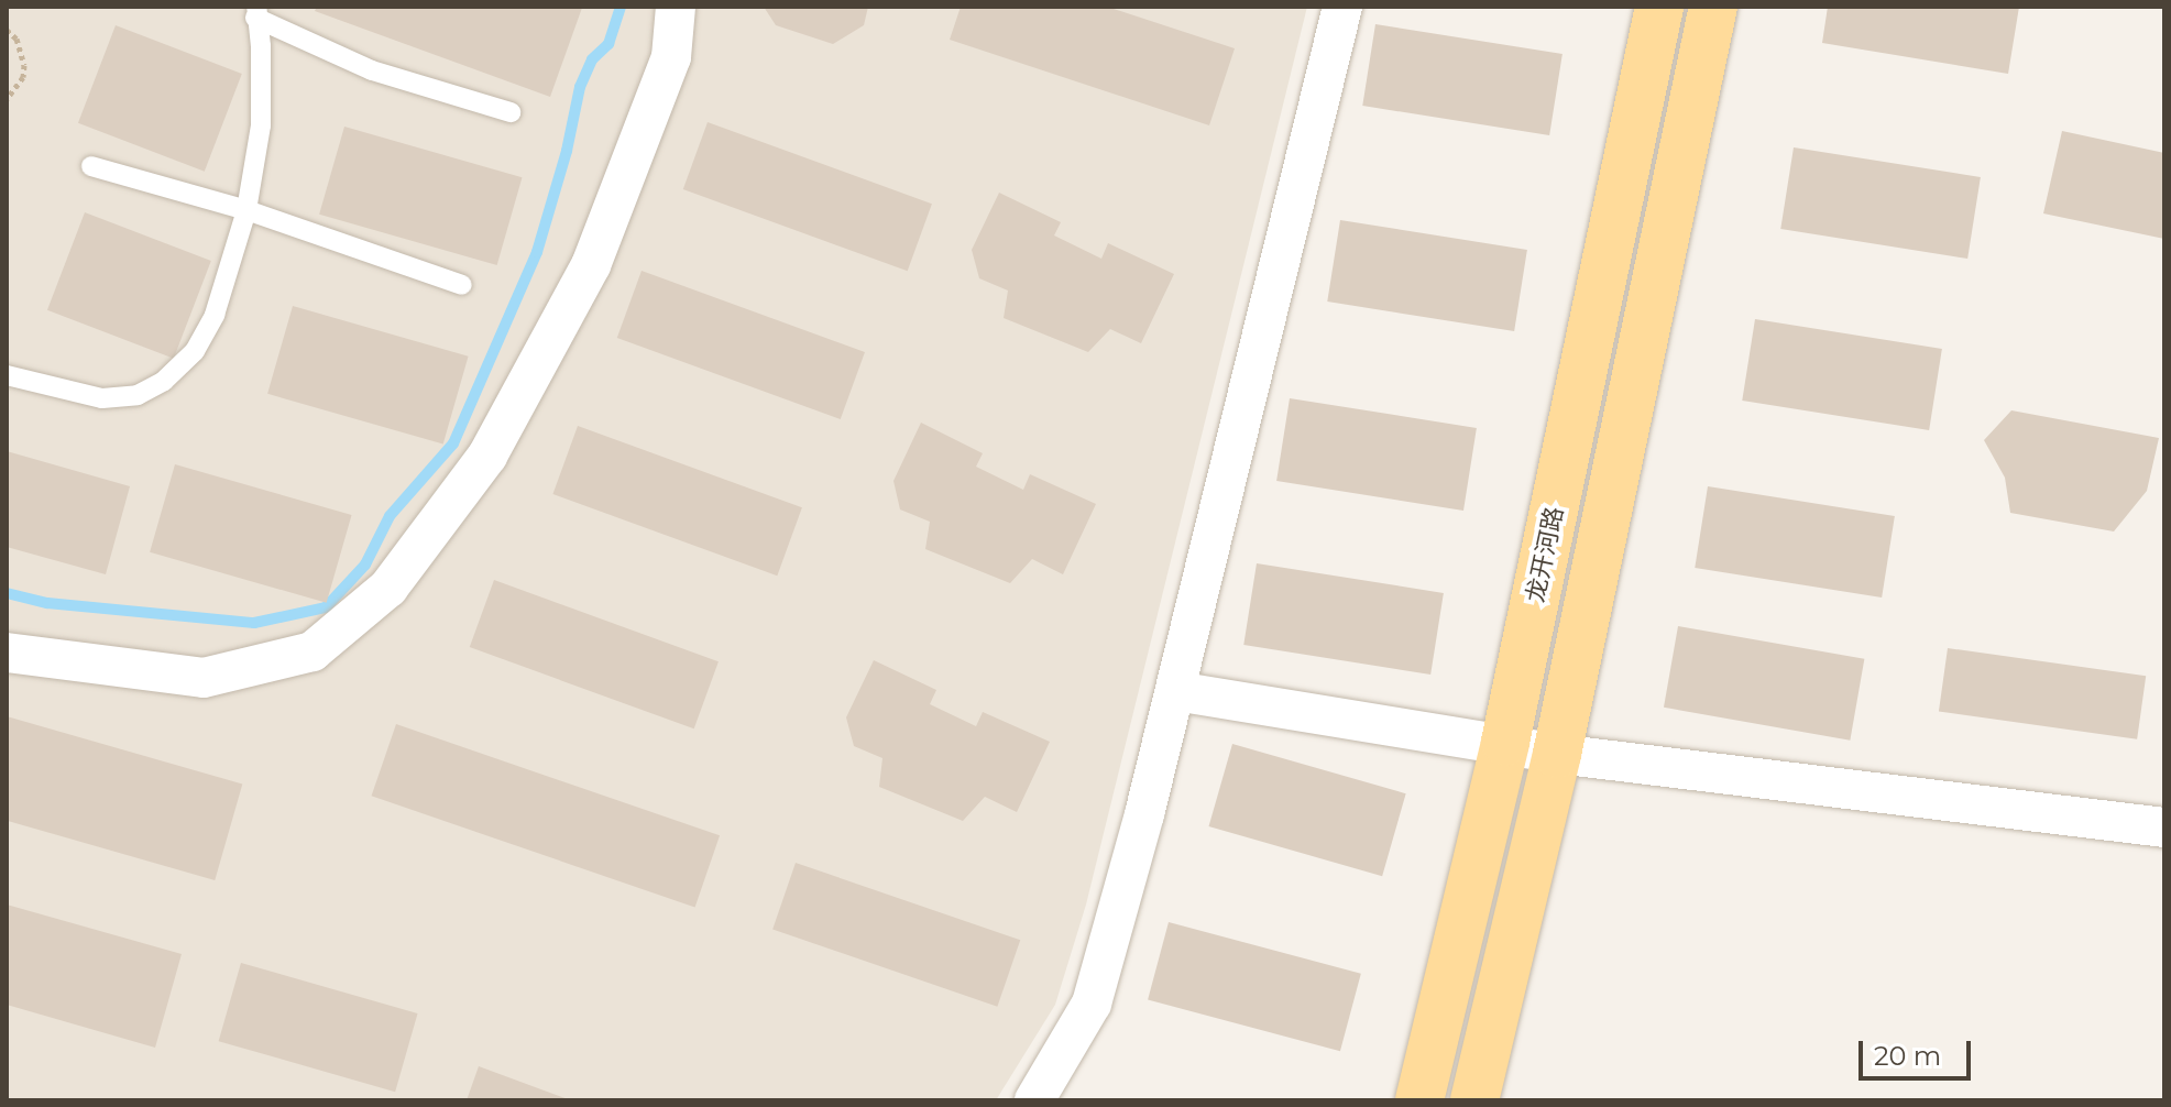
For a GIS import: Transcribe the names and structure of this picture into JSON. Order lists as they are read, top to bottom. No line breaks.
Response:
{"streets":{"main road":["龙开河路"]},"scale_bar":"20 m"}
